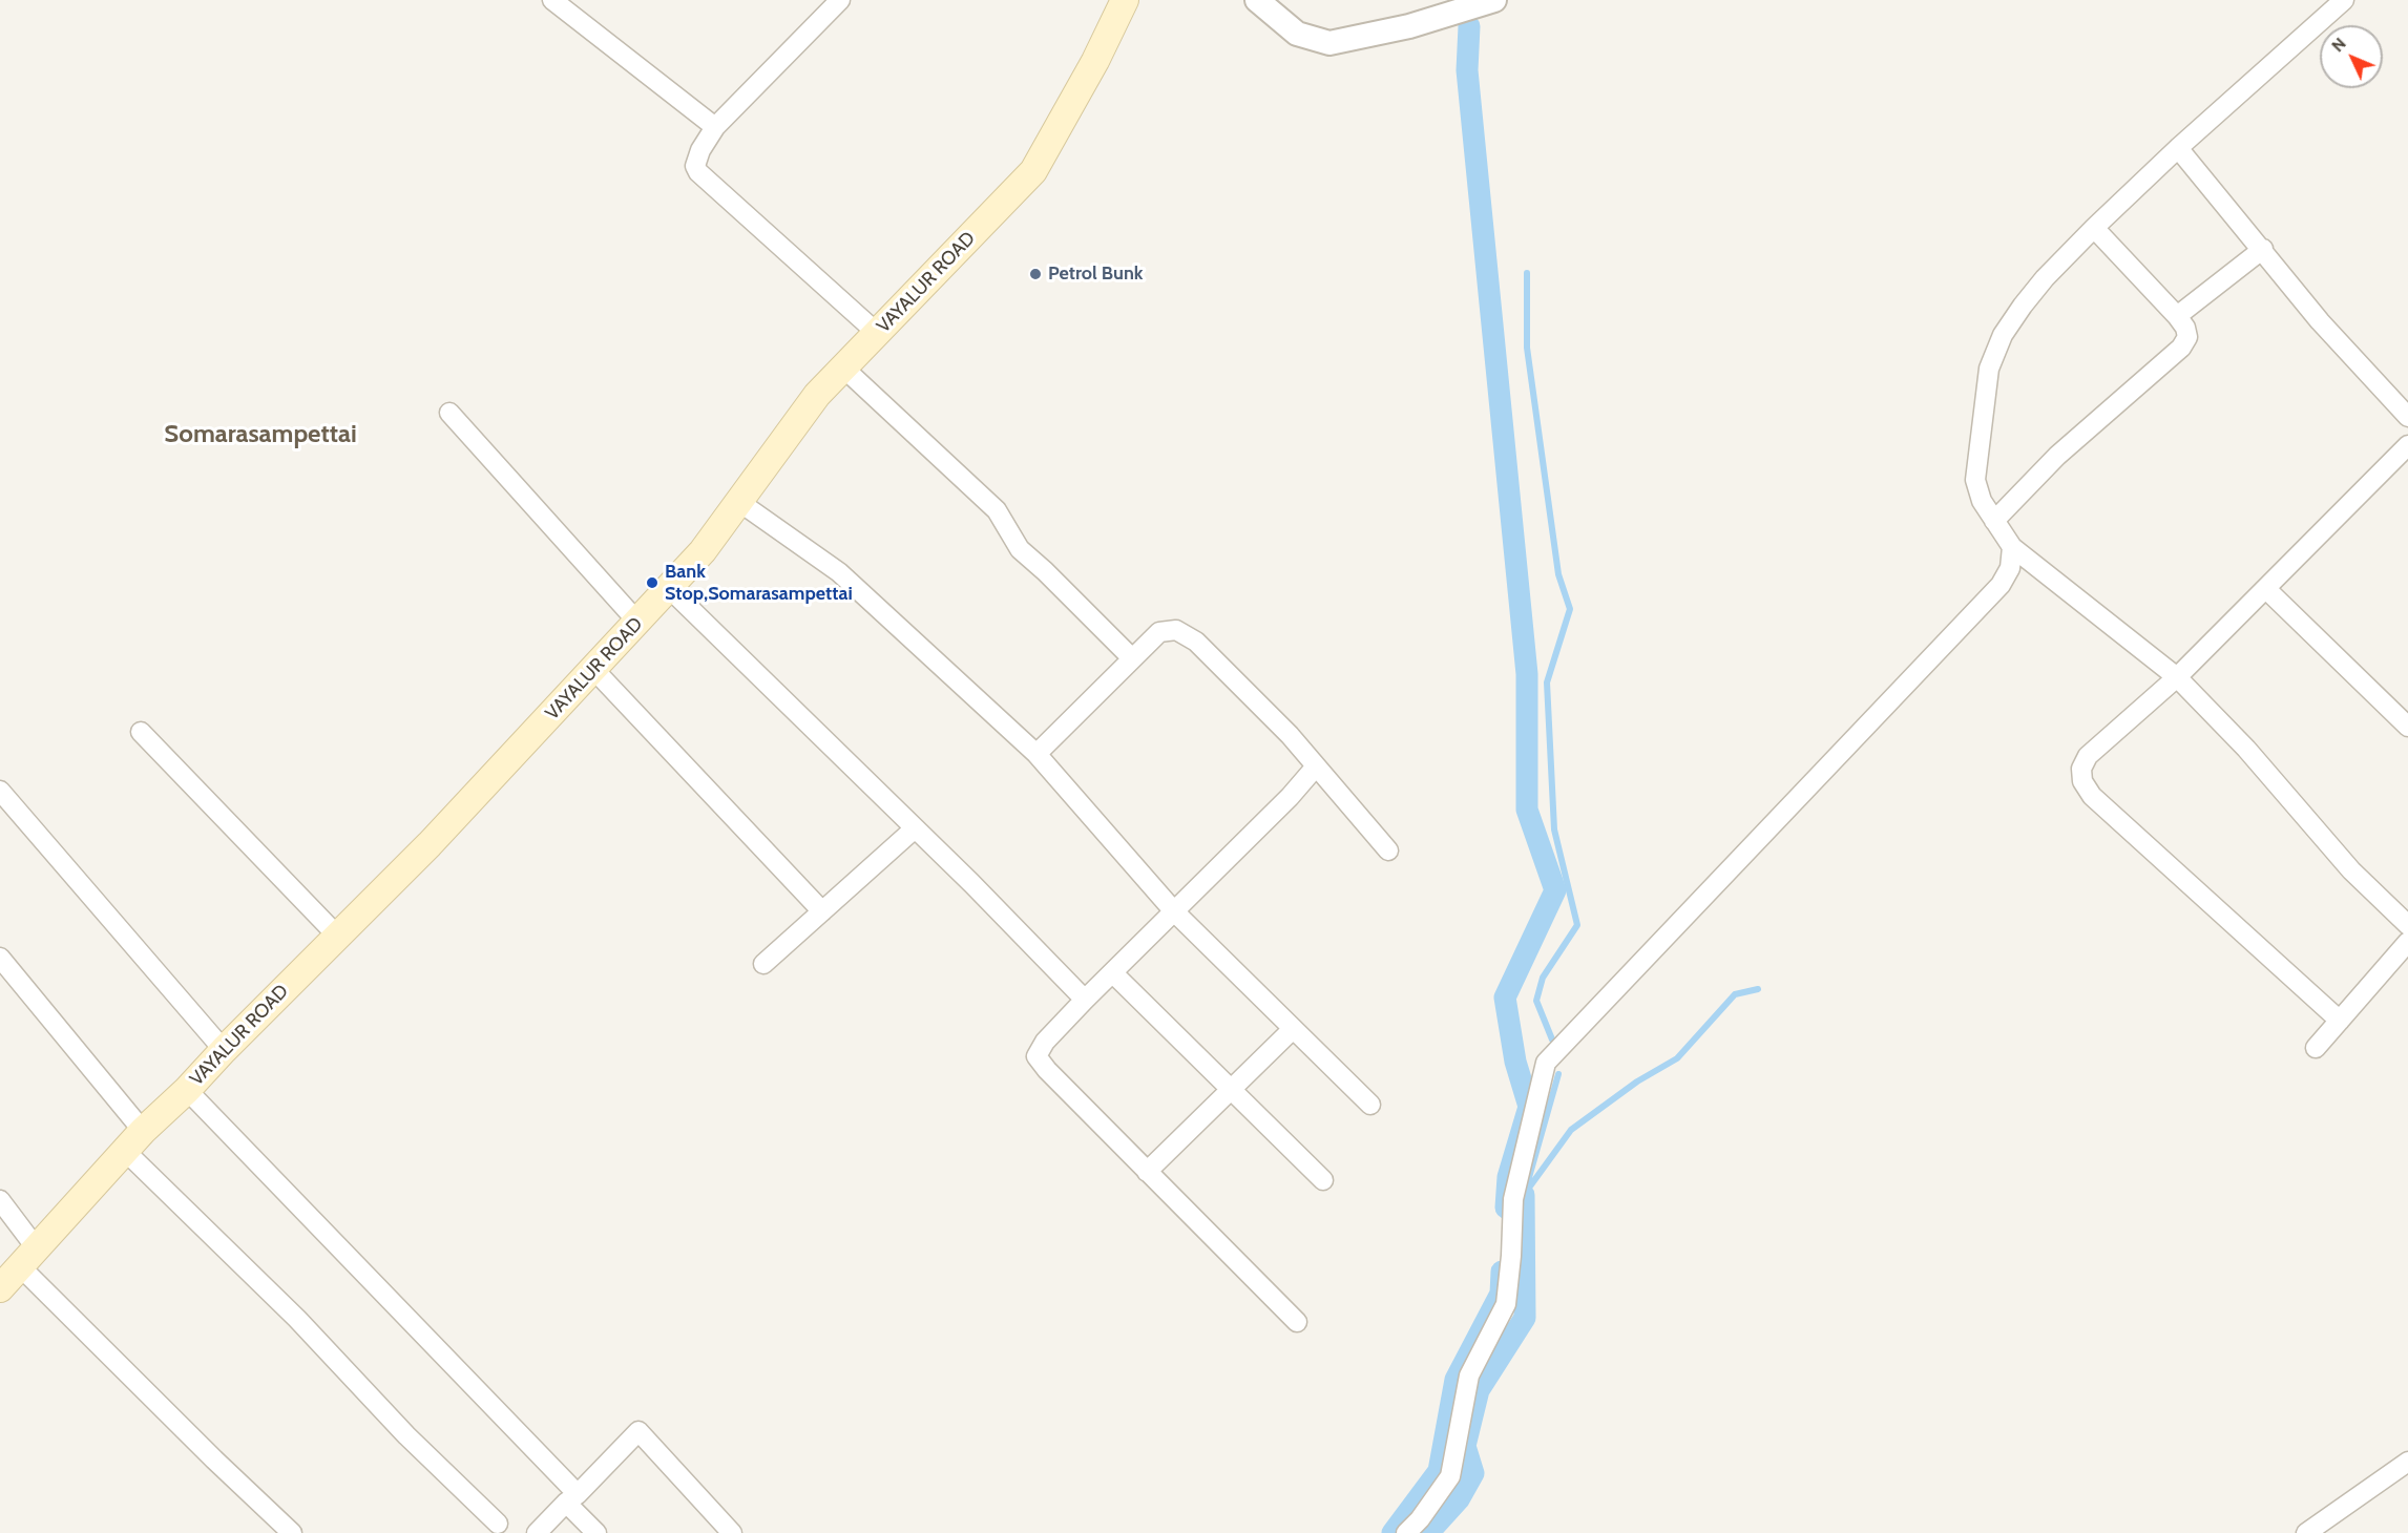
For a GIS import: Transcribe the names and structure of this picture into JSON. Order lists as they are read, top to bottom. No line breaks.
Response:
{"streets":{"main road":["VAYALUR ROAD"]},"districts":["Somarasampettai"],"places":["Petrol Bunk","Bank Stop,Somarasampettai"],"north":"top left"}
